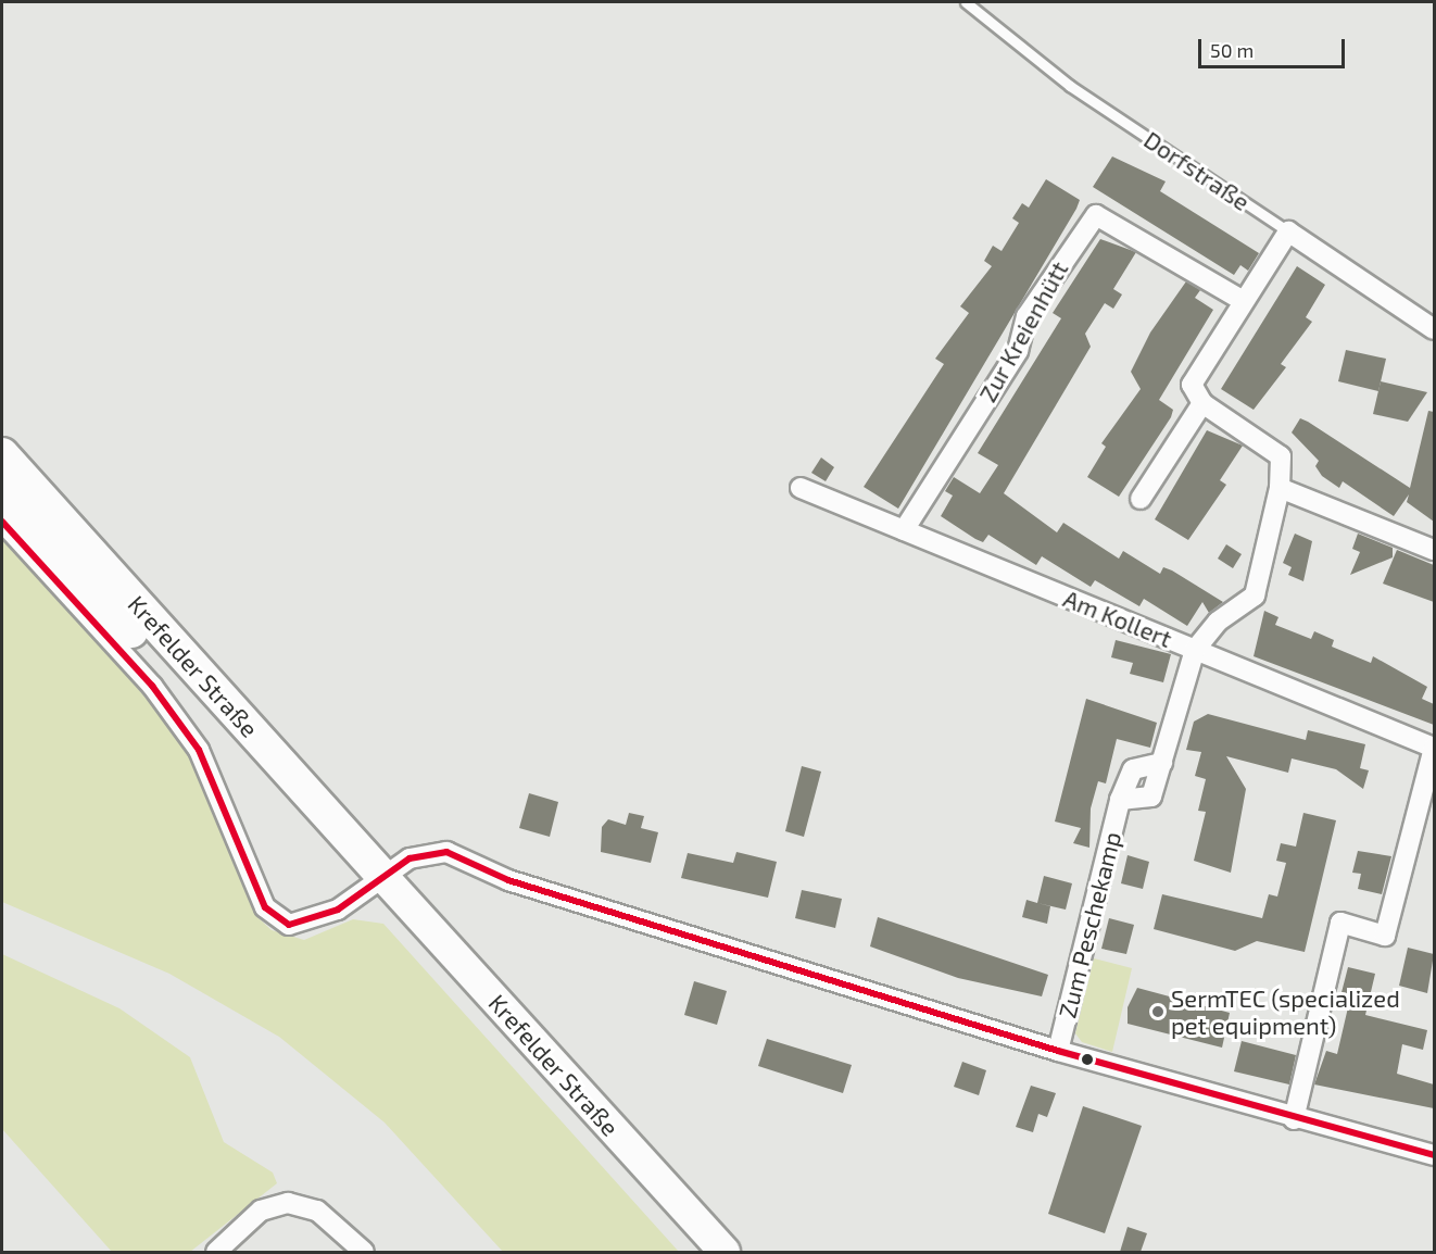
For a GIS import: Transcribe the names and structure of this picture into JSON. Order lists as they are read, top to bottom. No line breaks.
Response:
{"streets":{"highway":["Krefelder Straße"],"street":["Dorfstraße","Zur Kreienhütt","Am Kollert","Zum Peschekamp"]},"crossings":[["Zur Kreienhütt","Am Kollert"],["Am Kollert","Zum Peschekamp"]],"places":["SermTEC (specialized pet equipment)"],"scale_bar":"50 m"}
